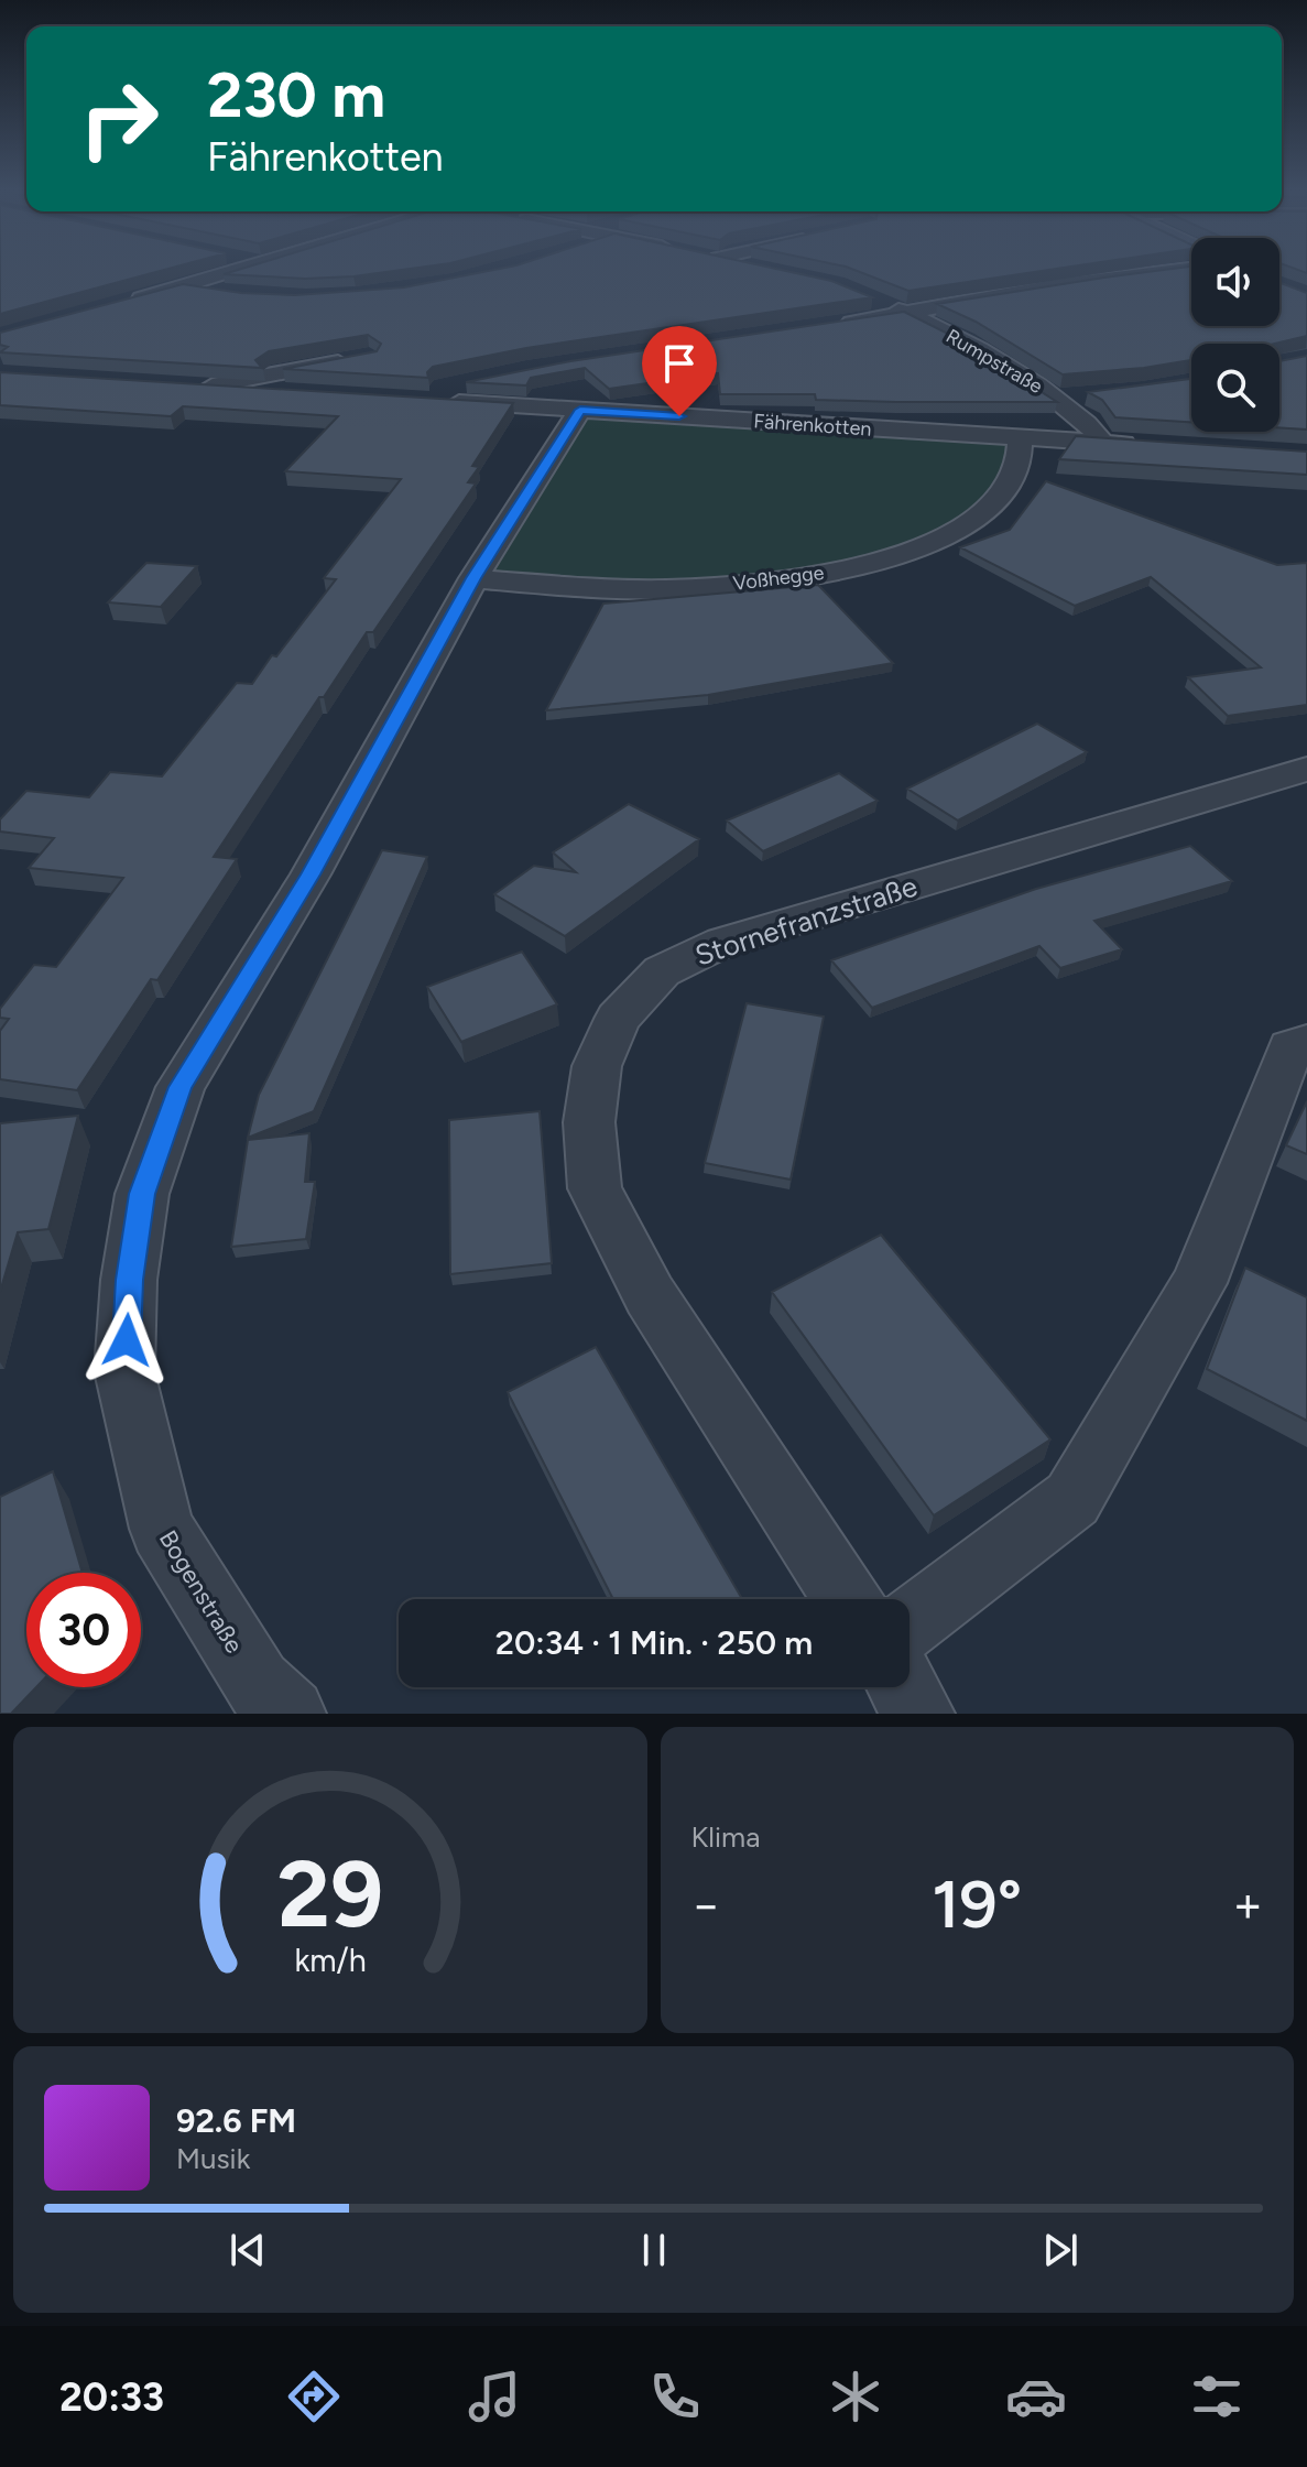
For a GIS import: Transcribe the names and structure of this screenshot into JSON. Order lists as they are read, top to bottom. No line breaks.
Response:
{"streets":{"street":["Rumpstraße","Fährenkotten","Voßhegge","Stornefranzstraße","Bogenstraße"]},"crossings":[["Rumpstraße","Fährenkotten"],["Fährenkotten","Voßhegge"],["Fährenkotten","Bogenstraße"],["Voßhegge","Bogenstraße"]],"page":{"turn":["230 m","Fährenkotten"],"limit":"30","trip":"20:34 · 1 Min. · 250 m","tile":"Klima","heat":["−","19°","+"],"song":["92.6 FM","Musik"],"tabs":"20:33","gauge":["29","km/h"]}}
